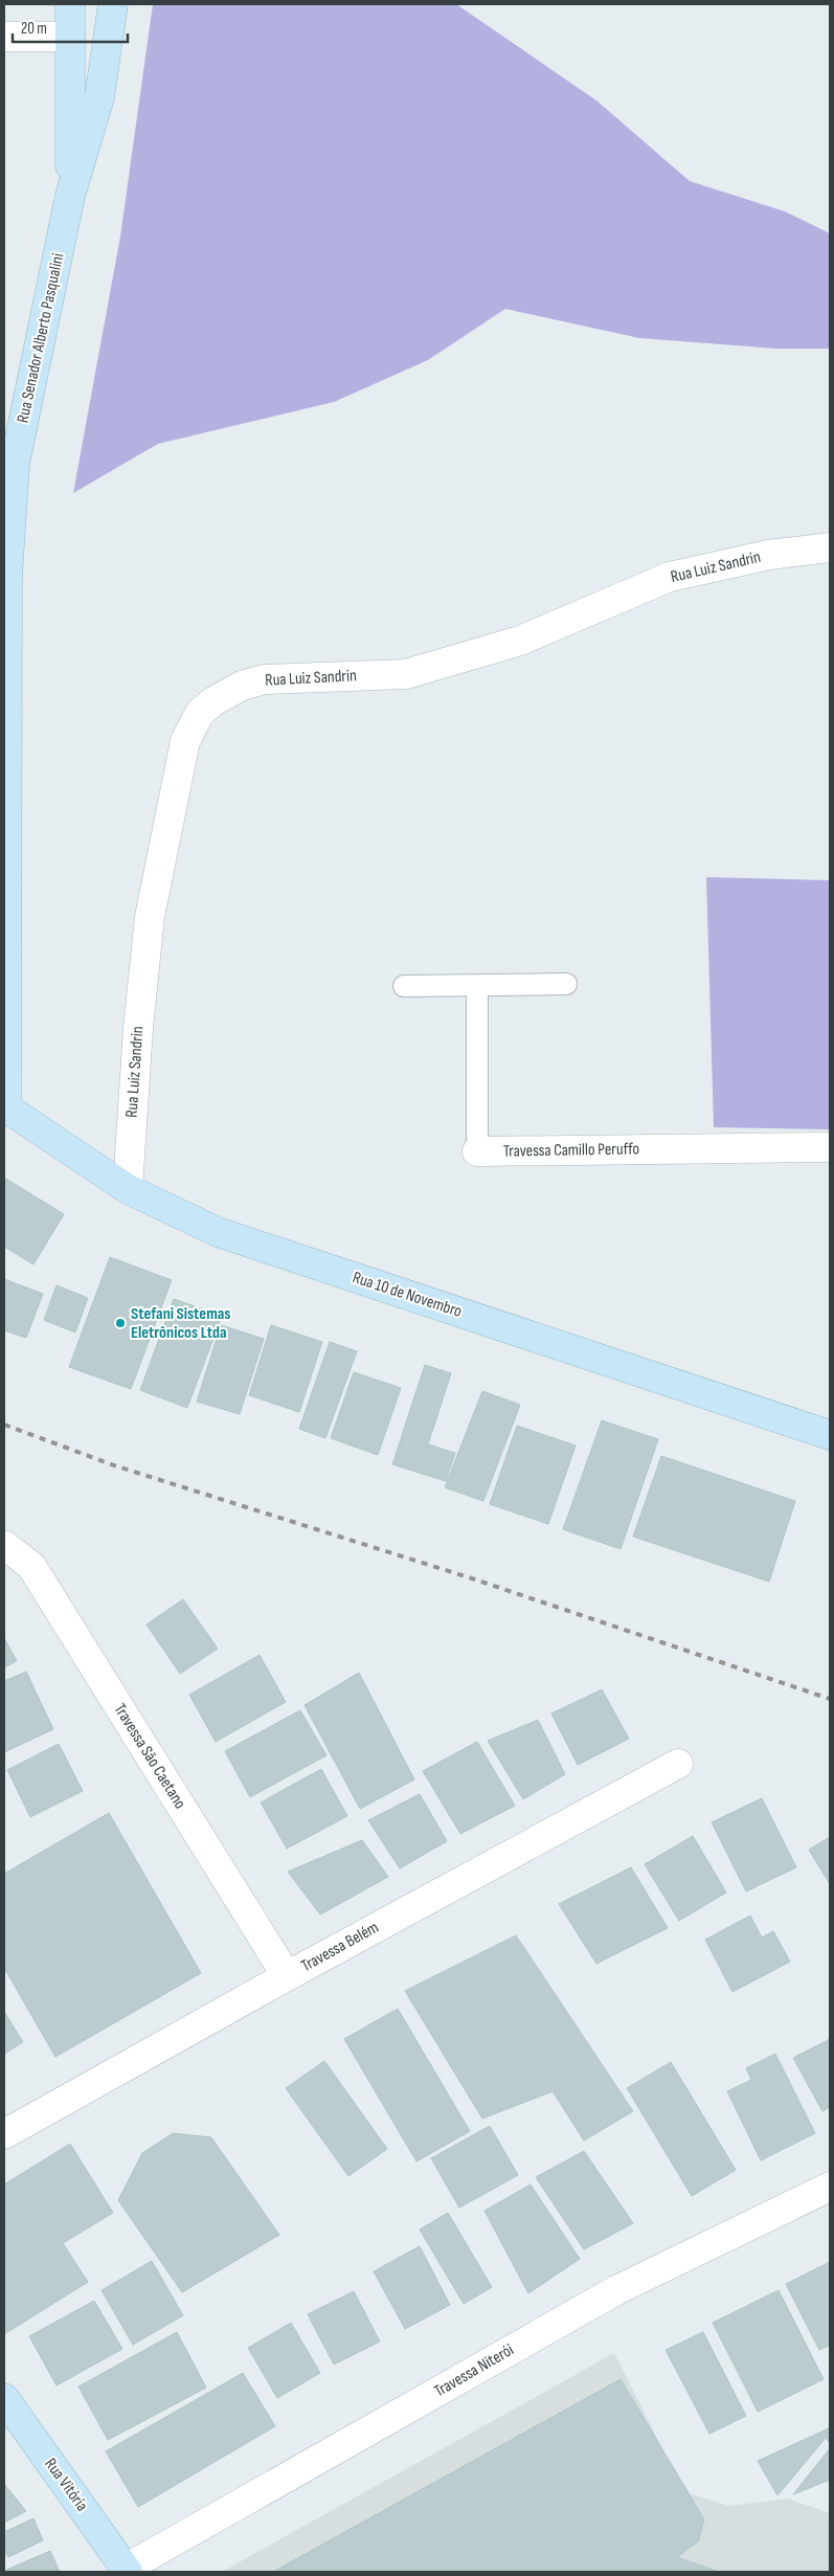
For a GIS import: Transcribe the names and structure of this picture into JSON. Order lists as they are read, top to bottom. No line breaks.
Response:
{"streets":{"street":["Rua Senador Alberto Pasqualini","Rua Luiz Sandrin","Travessa Camillo Peruffo","Rua 10 de Novembro","Travessa São Caetano","Travessa Belém","Travessa Niterói","Rua Vitória"]},"crossings":[["Rua Senador Alberto Pasqualini","Rua 10 de Novembro"],["Rua Luiz Sandrin","Rua 10 de Novembro"],["Travessa São Caetano","Travessa Belém"],["Travessa Niterói","Rua Vitória"]],"places":["Stefani Sistemas Eletrônicos Ltda"],"scale_bar":"20 m"}
